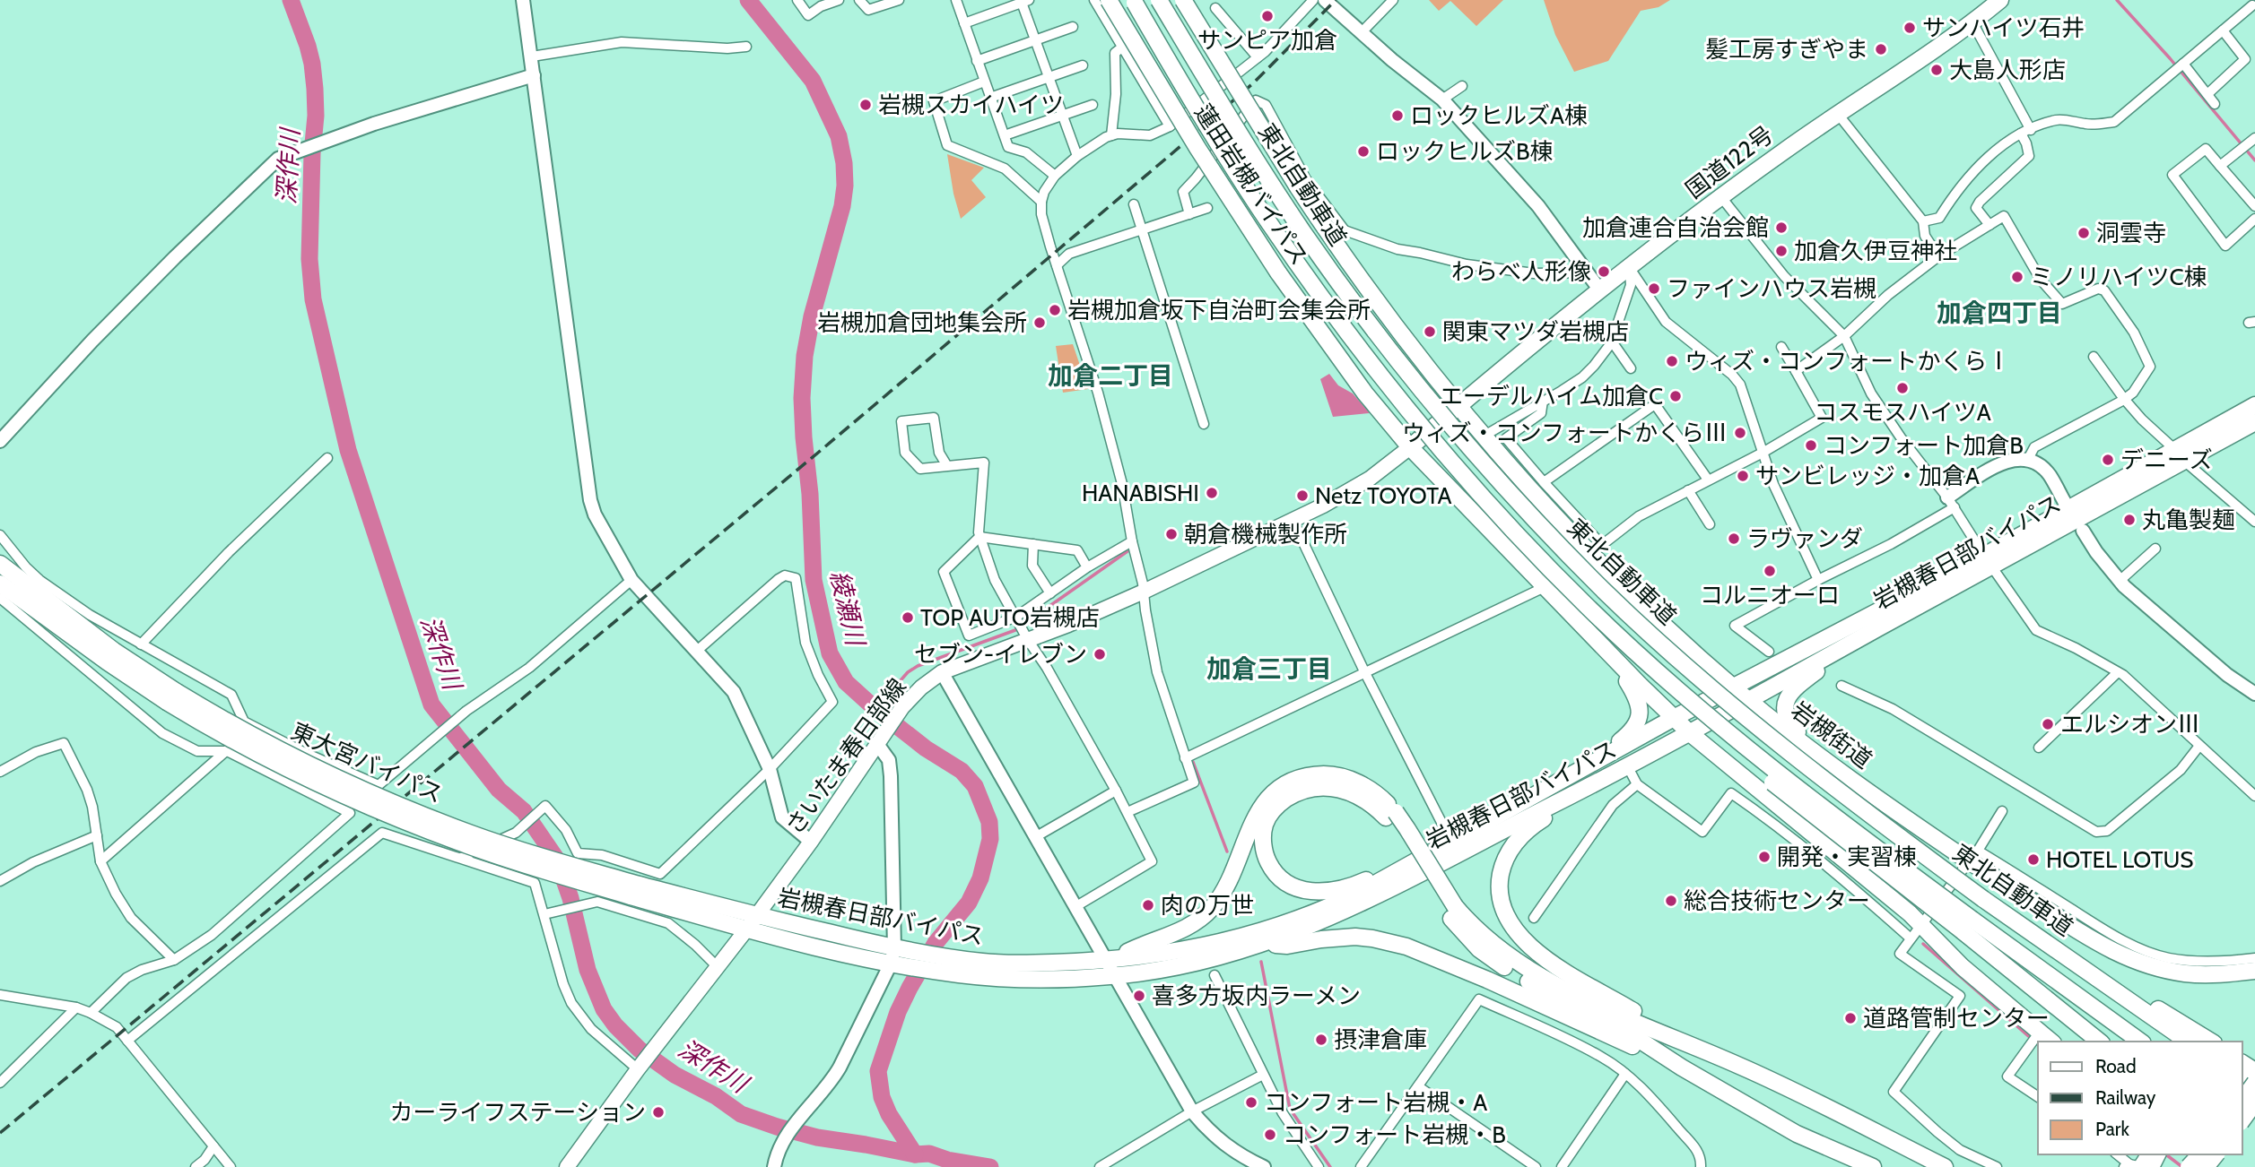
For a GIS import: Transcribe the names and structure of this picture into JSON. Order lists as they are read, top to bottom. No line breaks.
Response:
{"streets":{"highway":["国道122号","蓮田岩槻バイパス","東北自動車道","岩槻春日部バイパス","岩槻街道","東大宮バイパス"],"main road":["さいたま春日部線"]},"crossings":[["国道122号","蓮田岩槻バイパス"],["国道122号","岩槻街道"],["国道122号","さいたま春日部線"],["蓮田岩槻バイパス","岩槻街道"],["蓮田岩槻バイパス","さいたま春日部線"],["岩槻春日部バイパス","岩槻街道"],["岩槻春日部バイパス","さいたま春日部線"],["岩槻春日部バイパス","東大宮バイパス"],["さいたま春日部線","東大宮バイパス"]],"districts":["加倉四丁目","加倉二丁目","加倉三丁目"],"water":["深作川","綾瀬川"],"places":["サンピア加倉","サンハイツ石井","髪工房すぎやま","大島人形店","岩槻スカイハイツ","ロックヒルズA棟","ロックヒルズB棟","加倉連合自治会館","洞雲寺","加倉久伊豆神社","わらべ人形像","ミノリハイツC棟","ファインハウス岩槻","岩槻加倉坂下自治町会集会所","岩槻加倉団地集会所","関東マツダ岩槻店","ウィズ・コンフォートかくらⅠ","コスモスハイツA","エーデルハイム加倉C","ウィズ・コンフォートかくらⅢ","コンフォート加倉B","デニーズ","サンビレッジ・加倉A","HANABISHI","Netz TOYOTA","丸亀製麺","朝倉機械製作所","ラヴァンダ","コルニオーロ","TOP AUTO岩槻店","セブン-イレブン","エルシオンⅢ","開発・実習棟","HOTEL LOTUS","総合技術センター","肉の万世","喜多方坂内ラーメン","道路管制センター","摂津倉庫","コンフォート岩槻・A","カーライフステーション","コンフォート岩槻・B"],"legend":["Road","Railway","Park"]}
